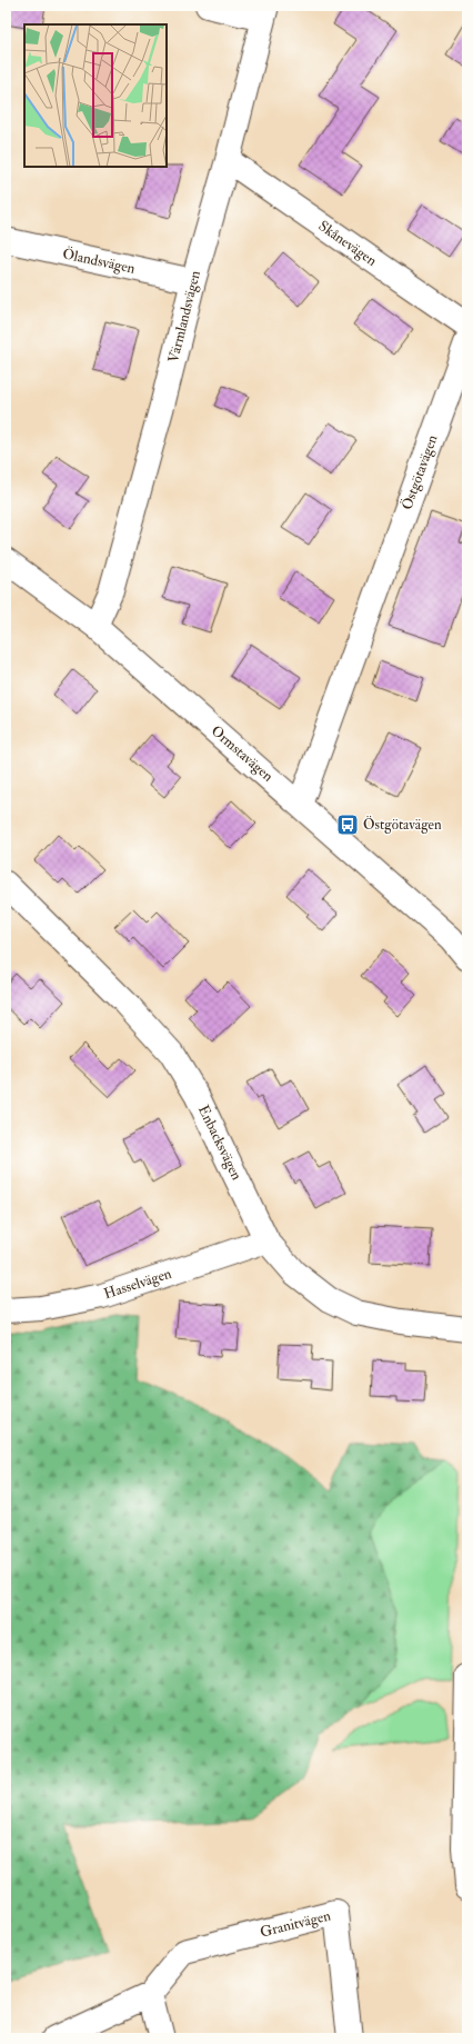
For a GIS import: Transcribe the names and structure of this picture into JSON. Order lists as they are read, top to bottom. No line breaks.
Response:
{"streets":{"street":["Skånevägen","Ölandsvägen","Värmlandsvägen","Östgötavägen","Ormstavägen","Enbacksvägen","Hasselvägen","Granitvägen"]},"crossings":[["Skånevägen","Värmlandsvägen"],["Ölandsvägen","Värmlandsvägen"],["Värmlandsvägen","Ormstavägen"],["Östgötavägen","Ormstavägen"],["Enbacksvägen","Hasselvägen"]],"places":{"bus stop":["Östgötavägen"]}}
